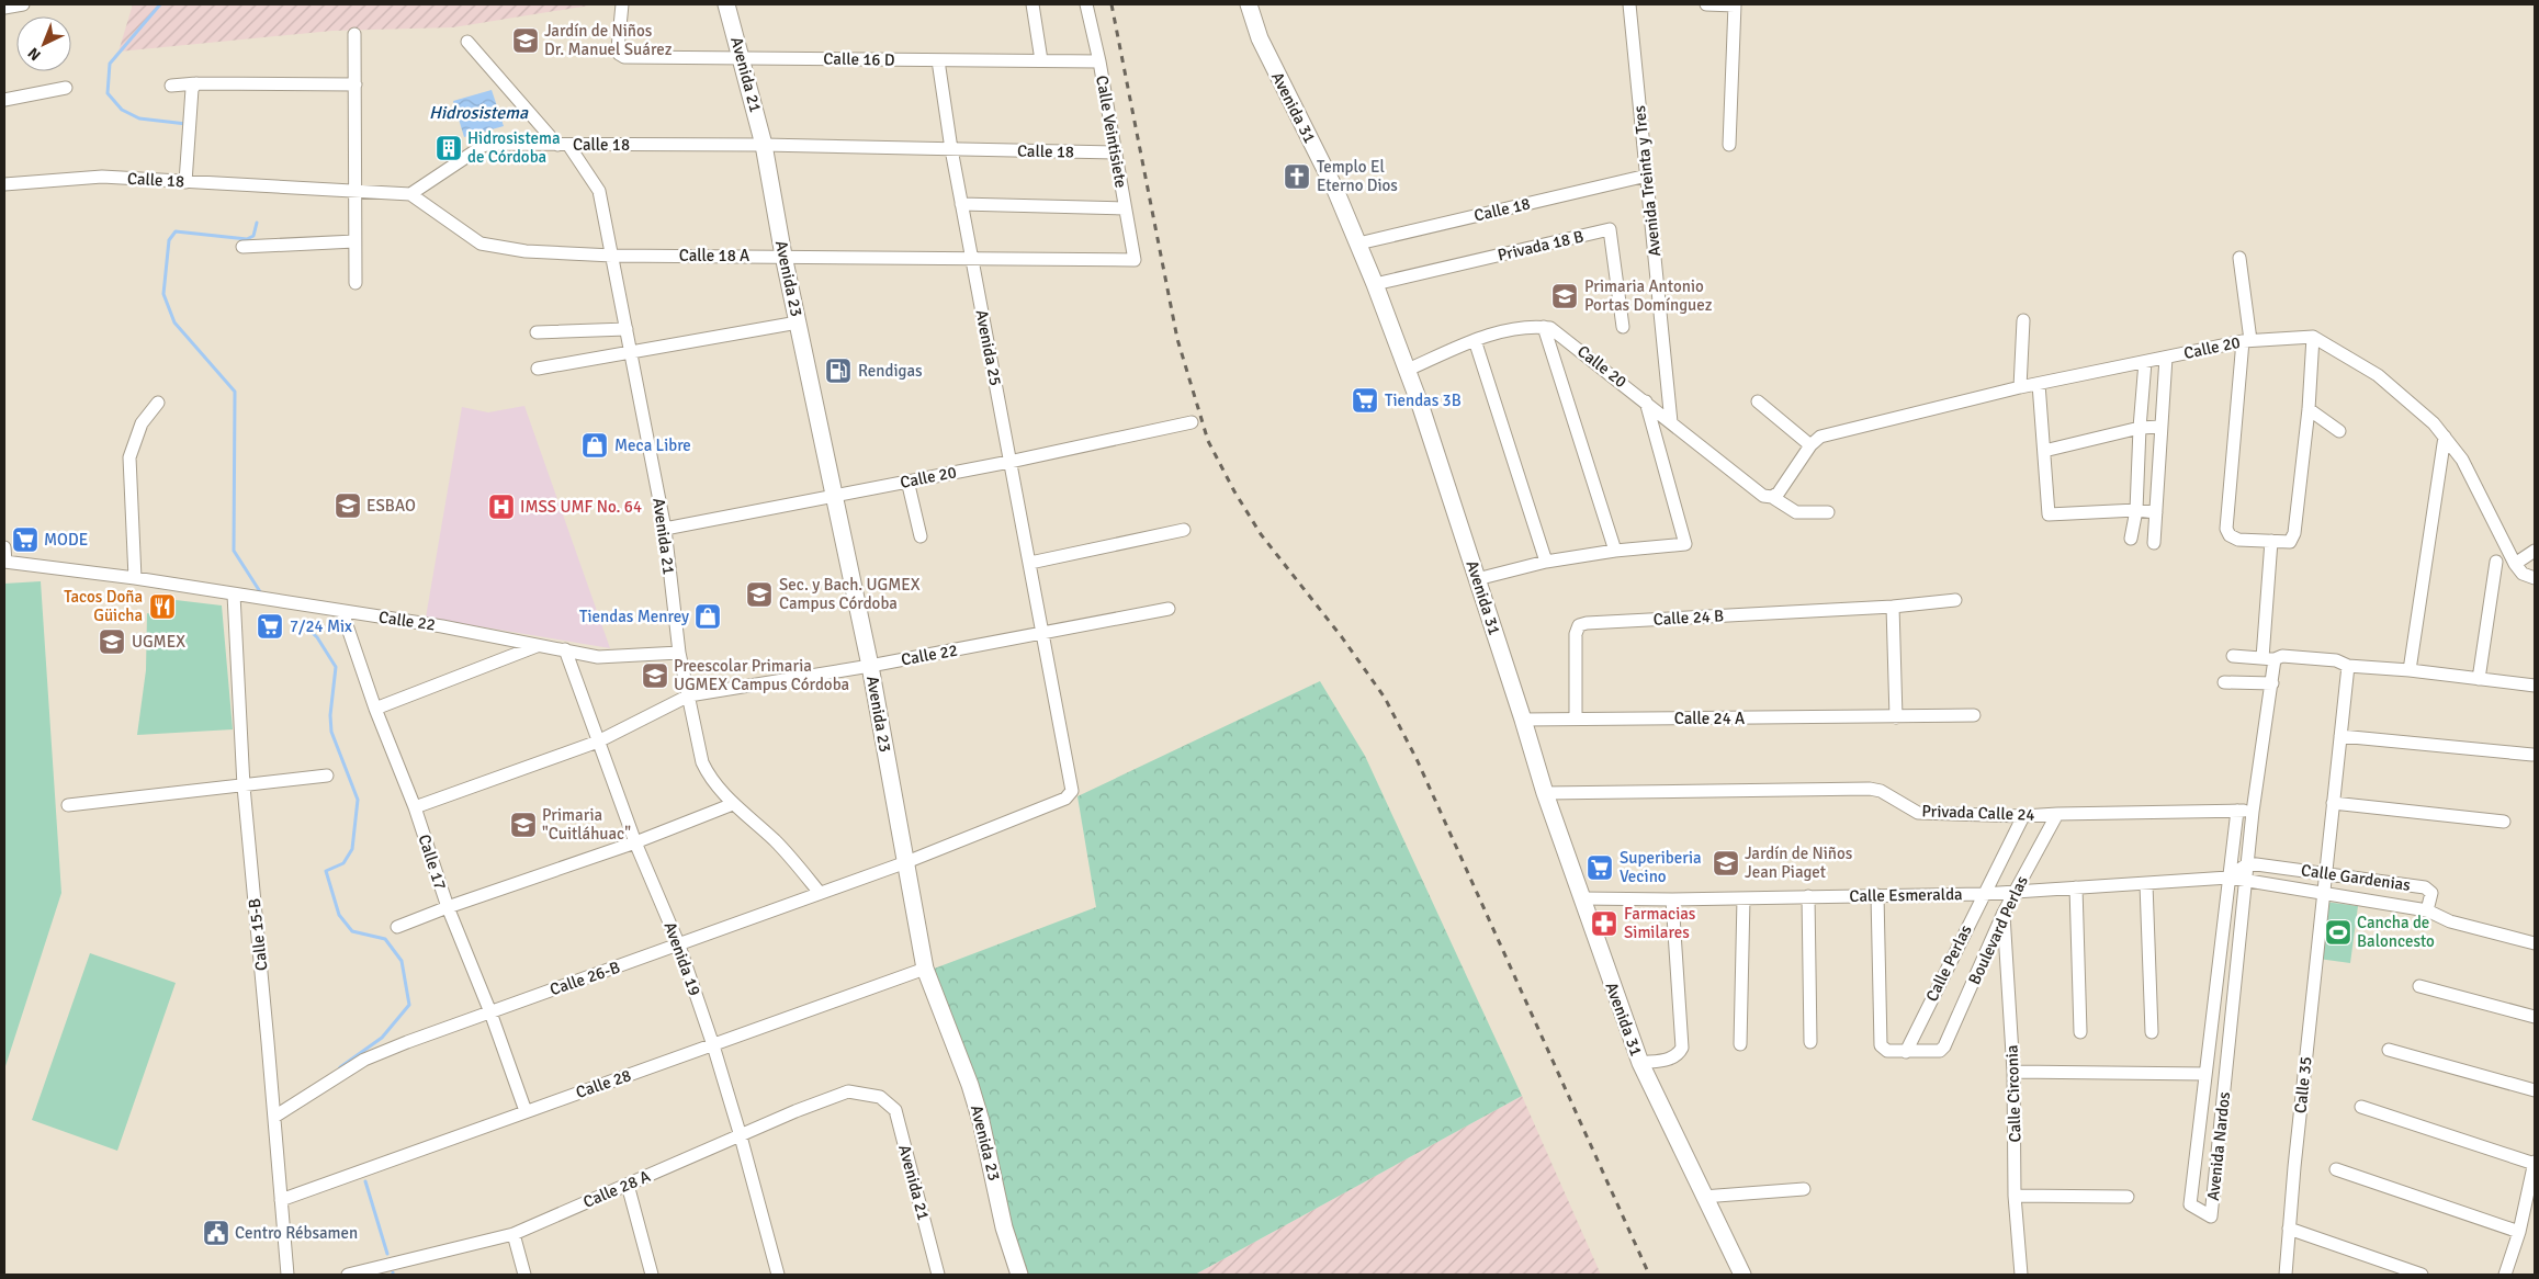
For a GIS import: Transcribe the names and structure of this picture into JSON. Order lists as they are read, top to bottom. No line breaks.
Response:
{"streets":{"street":["Calle 16 D","Avenida 21","Avenida 31","Calle Veintisiete","Calle 18","Avenida Treinta y Tres","Privada 18 B","Calle 18 A","Avenida 23","Avenida 25","Calle 20","Calle 24 B","Calle 22","Calle 24 A","Privada Calle 24","Calle 17","Calle Gardenias","Calle Esmeralda","Boulevard Perlas","Calle 15-B","Avenida 19","Calle Perlas","Calle 26-B","Calle 28","Calle 35","Calle Circonia","Avenida Nardos","Calle 28 A"]},"crossings":[["Calle 16 D","Avenida 21"],["Calle 16 D","Calle Veintisiete"],["Calle 16 D","Avenida 25"],["Avenida 21","Calle 18"],["Avenida 21","Calle 18 A"],["Avenida 21","Avenida 23"],["Avenida 21","Calle 20"],["Avenida 21","Calle 22"],["Avenida 21","Calle 26-B"],["Avenida 21","Calle 28 A"],["Avenida 31","Calle 18"],["Avenida 31","Privada 18 B"],["Avenida 31","Calle 24 A"],["Avenida 31","Privada Calle 24"],["Avenida 31","Calle Esmeralda"],["Calle Veintisiete","Calle 18"],["Calle Veintisiete","Calle 18 A"],["Calle 18","Avenida Treinta y Tres"],["Calle 18","Calle 18 A"],["Calle 18","Avenida 23"],["Calle 18","Avenida 25"],["Avenida Treinta y Tres","Calle 20"],["Calle 18 A","Avenida 23"],["Calle 18 A","Avenida 25"],["Avenida 23","Calle 20"],["Avenida 23","Calle 22"],["Avenida 23","Calle 26-B"],["Avenida 23","Calle 28"],["Avenida 25","Calle 20"],["Avenida 25","Calle 22"],["Avenida 25","Calle 26-B"],["Calle 24 B","Calle 24 A"],["Calle 22","Calle 17"],["Calle 22","Calle 15-B"],["Calle 22","Avenida 19"],["Privada Calle 24","Boulevard Perlas"],["Privada Calle 24","Calle Perlas"],["Privada Calle 24","Avenida Nardos"],["Calle 17","Calle 26-B"],["Calle 17","Calle 28"],["Calle Gardenias","Calle Esmeralda"],["Calle Gardenias","Calle 35"],["Calle Gardenias","Avenida Nardos"],["Calle Esmeralda","Boulevard Perlas"],["Calle Esmeralda","Calle Perlas"],["Calle Esmeralda","Avenida Nardos"],["Boulevard Perlas","Calle Perlas"],["Boulevard Perlas","Calle Circonia"],["Calle 15-B","Calle 26-B"],["Calle 15-B","Calle 28"],["Avenida 19","Calle 26-B"],["Avenida 19","Calle 28"],["Avenida 19","Calle 28 A"]],"water":["Hidrosistema"],"places":{"school or university":["Jardín de Niños Dr. Manuel Suárez","Primaria Antonio Portas Domínguez","ESBAO","Sec. y Bach. UGMEX Campus Córdoba","UGMEX","Preescolar Primaria UGMEX Campus Córdoba","Primaria \"Cuitláhuac\"","Jardín de Niños Jean Piaget"],"building":["Hidrosistema de Córdoba"],"church":["Templo El Eterno Dios"],"fuel station":["Rendigas"],"supermarket":["Tiendas 3B","MODE","7/24 Mix","Superiberia Vecino"],"shop":["Meca Libre","Tiendas Menrey"],"hospital":["IMSS UMF No. 64"],"restaurant":["Tacos Doña Güicha"],"pharmacy":["Farmacias Similares"],"sports":["Cancha de Baloncesto"],"public building":["Centro Rébsamen"]},"north":"bottom left"}
